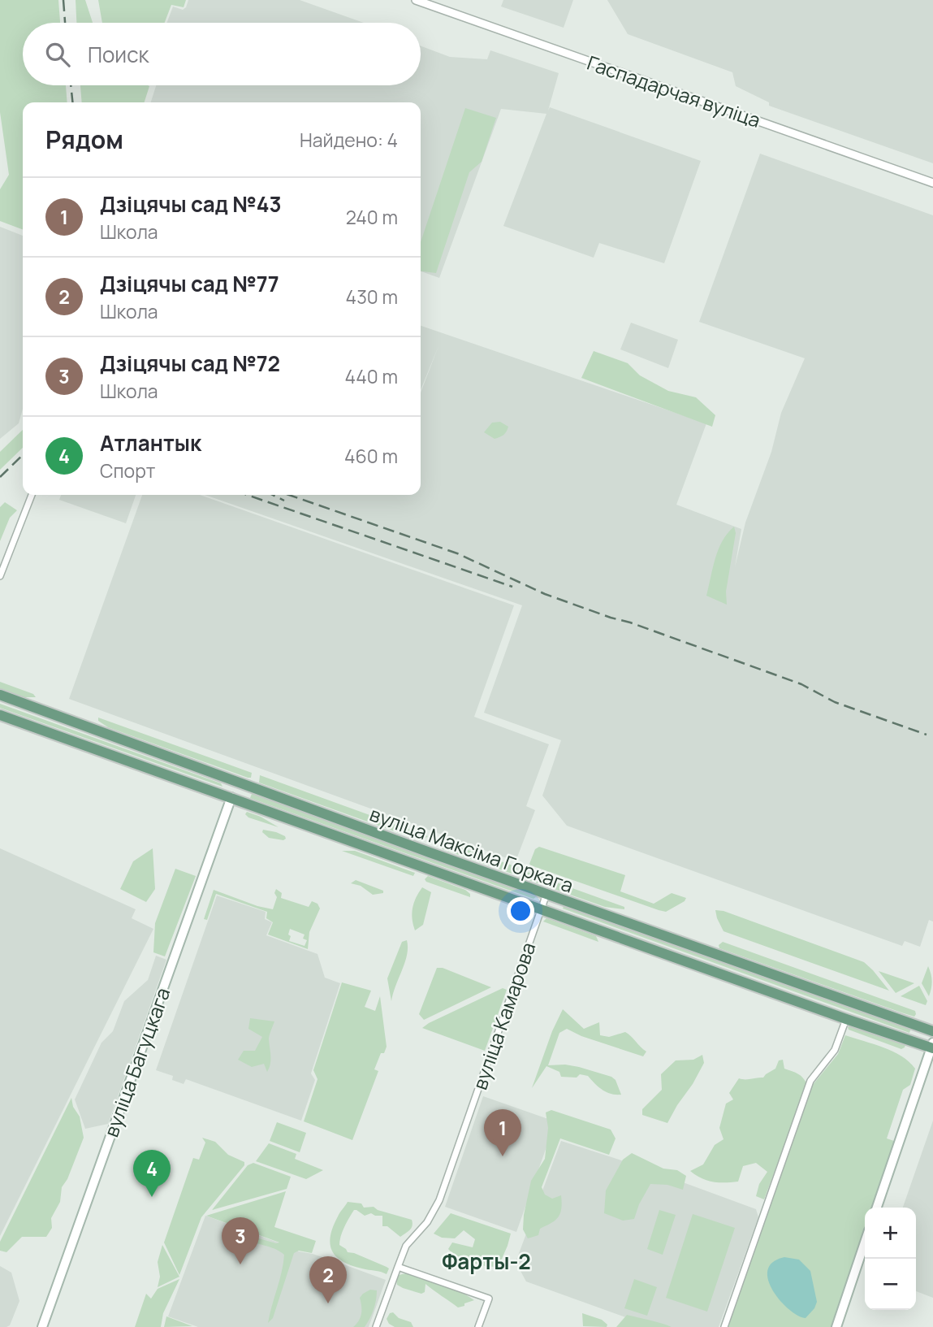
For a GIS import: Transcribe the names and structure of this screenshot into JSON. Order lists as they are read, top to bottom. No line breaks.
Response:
{"streets":{"main road":["вуліца Максіма Горкага","вуліца Багуцкага"],"street":["Гаспадарчая вуліца","вуліца Камарова"]},"crossings":[["вуліца Максіма Горкага","вуліца Камарова"],["вуліца Максіма Горкага","вуліца Багуцкага"]],"districts":["Фарты-2"],"page":{"search":"Поиск","heading":["Рядом","Найдено: 4"],"list":[{"mark":"1","name":"Дзіцячы сад №43","note":"Школа","value":"240 m"},{"mark":"2","name":"Дзіцячы сад №77","note":"Школа","value":"430 m"},{"mark":"3","name":"Дзіцячы сад №72","note":"Школа","value":"440 m"},{"mark":"4","name":"Атлантык","note":"Спорт","value":"460 m"}],"pins":["1","4","3","2"],"map_buttons":["+","−"]}}
